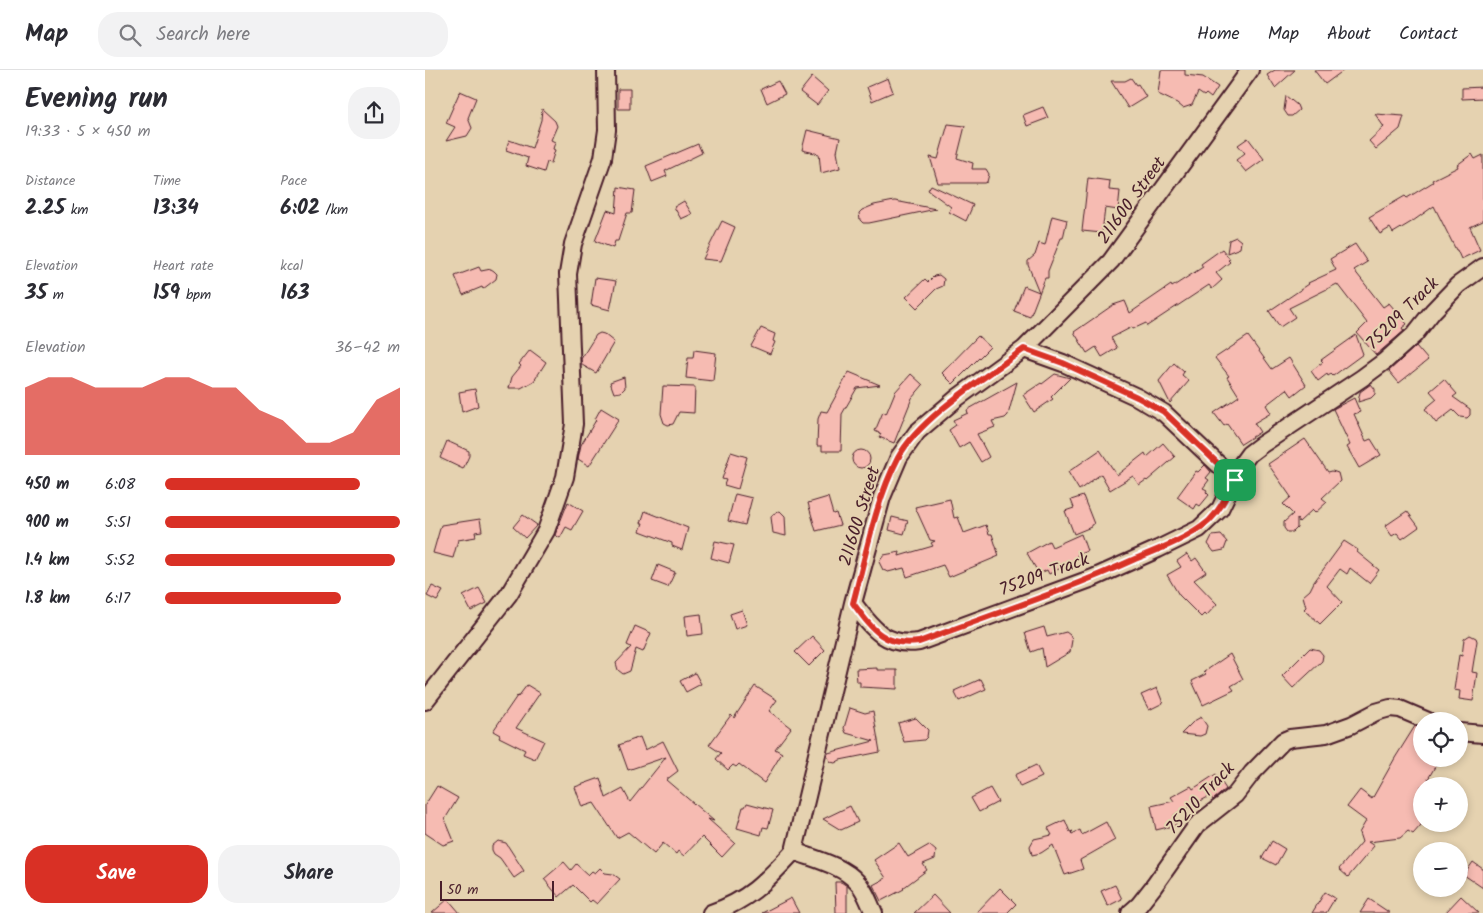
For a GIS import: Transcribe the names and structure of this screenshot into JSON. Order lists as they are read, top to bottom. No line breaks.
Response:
{"streets":{"street":["211600 Street","75209 Track","75210 Track"]},"crossings":[["211600 Street","75209 Track"]],"scale_bar":"50 m","page":{"header":"Map","search":"Search here","nav":["Home","Map","About","Contact"],"heading":["Evening run","19:33 · 5 × 450 m"],"stats":[["Distance","2.25 km"],["Time","13:34"],["Pace","6:02 /km"],["Elevation","35 m"],["Heart rate","159 bpm"],["kcal","163"]],"chart":["Elevation","36–42 m"],"list":[{"name":"450 m","note":"6:08"},{"name":"900 m","note":"5:51"},{"name":"1.4 km","note":"5:52"},{"name":"1.8 km","note":"6:17"}],"map_buttons":["+","−"],"buttons":["Save","Share"],"scale":"50 m"}}
